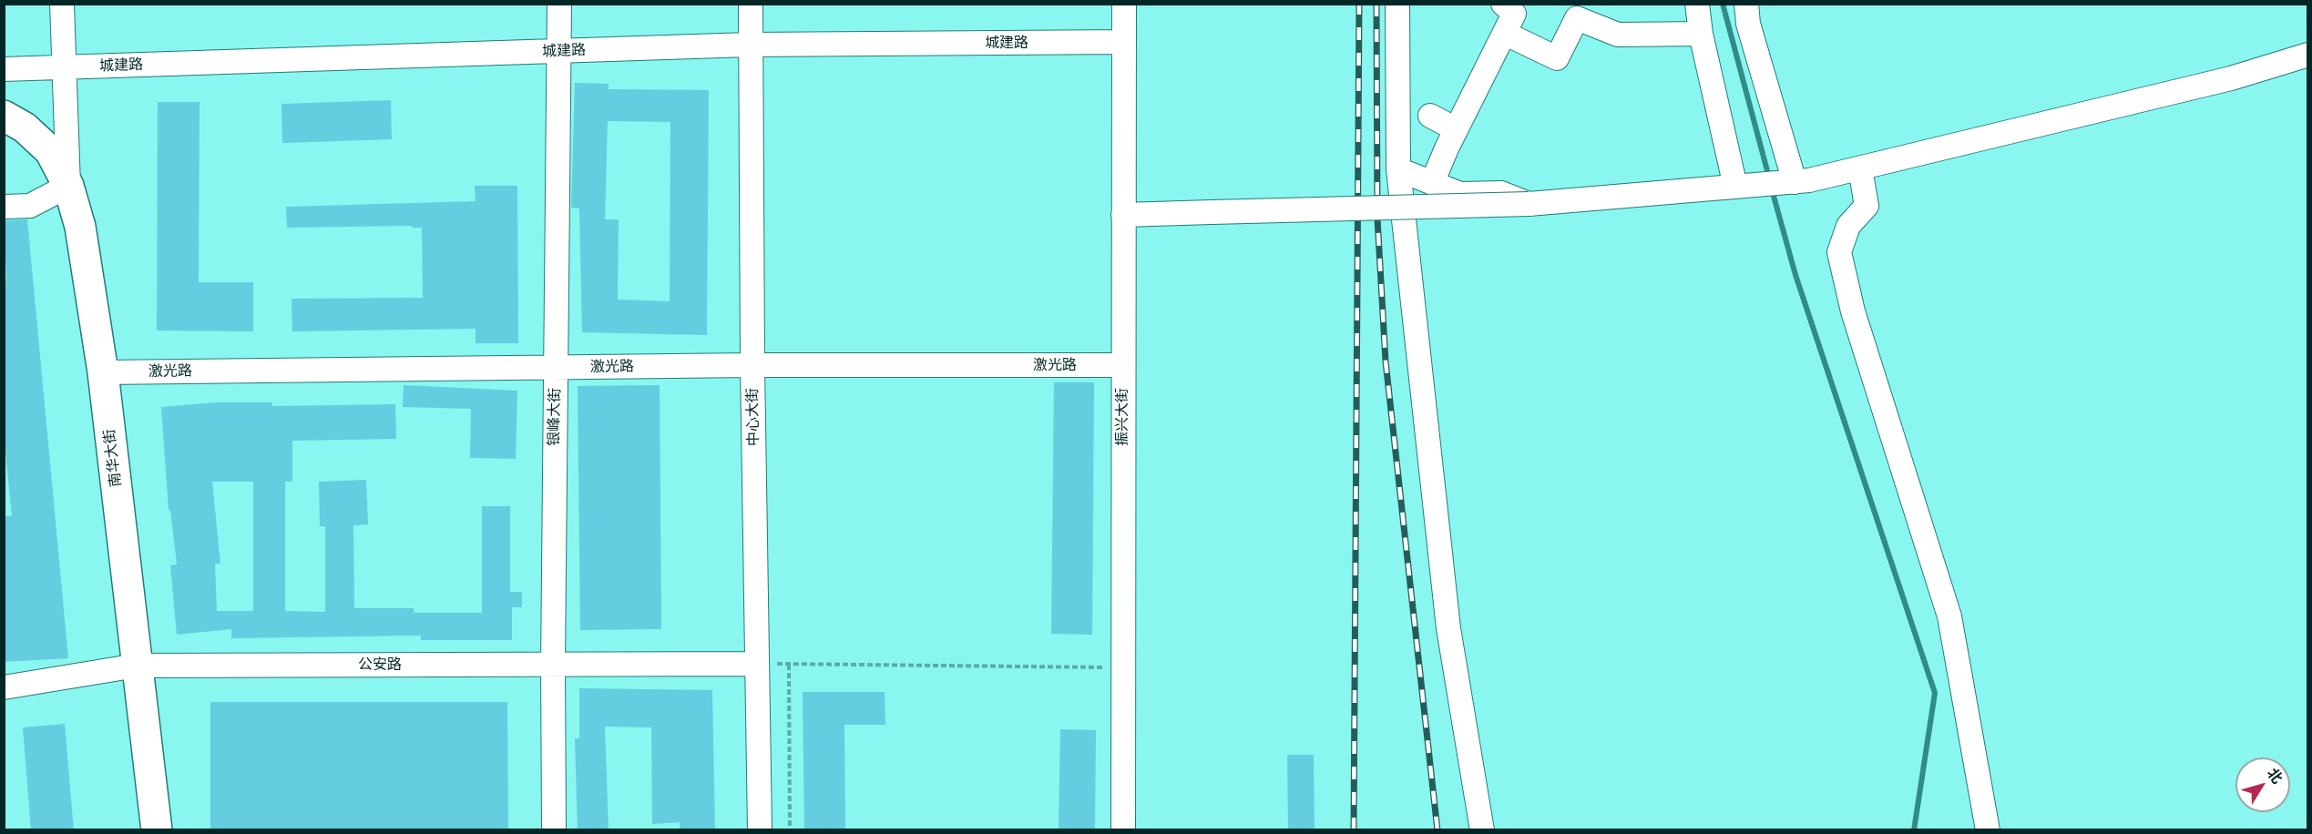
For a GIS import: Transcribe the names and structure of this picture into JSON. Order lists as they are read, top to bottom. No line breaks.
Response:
{"streets":{"main road":["南华大街"],"street":["城建路","激光路","银峰大街","中心大街","振兴大街","公安路"]},"crossings":[["城建路","银峰大街"],["城建路","中心大街"],["城建路","振兴大街"],["激光路","银峰大街"],["激光路","中心大街"],["激光路","振兴大街"],["激光路","南华大街"],["银峰大街","公安路"],["中心大街","公安路"],["南华大街","公安路"]],"north":"top right"}
